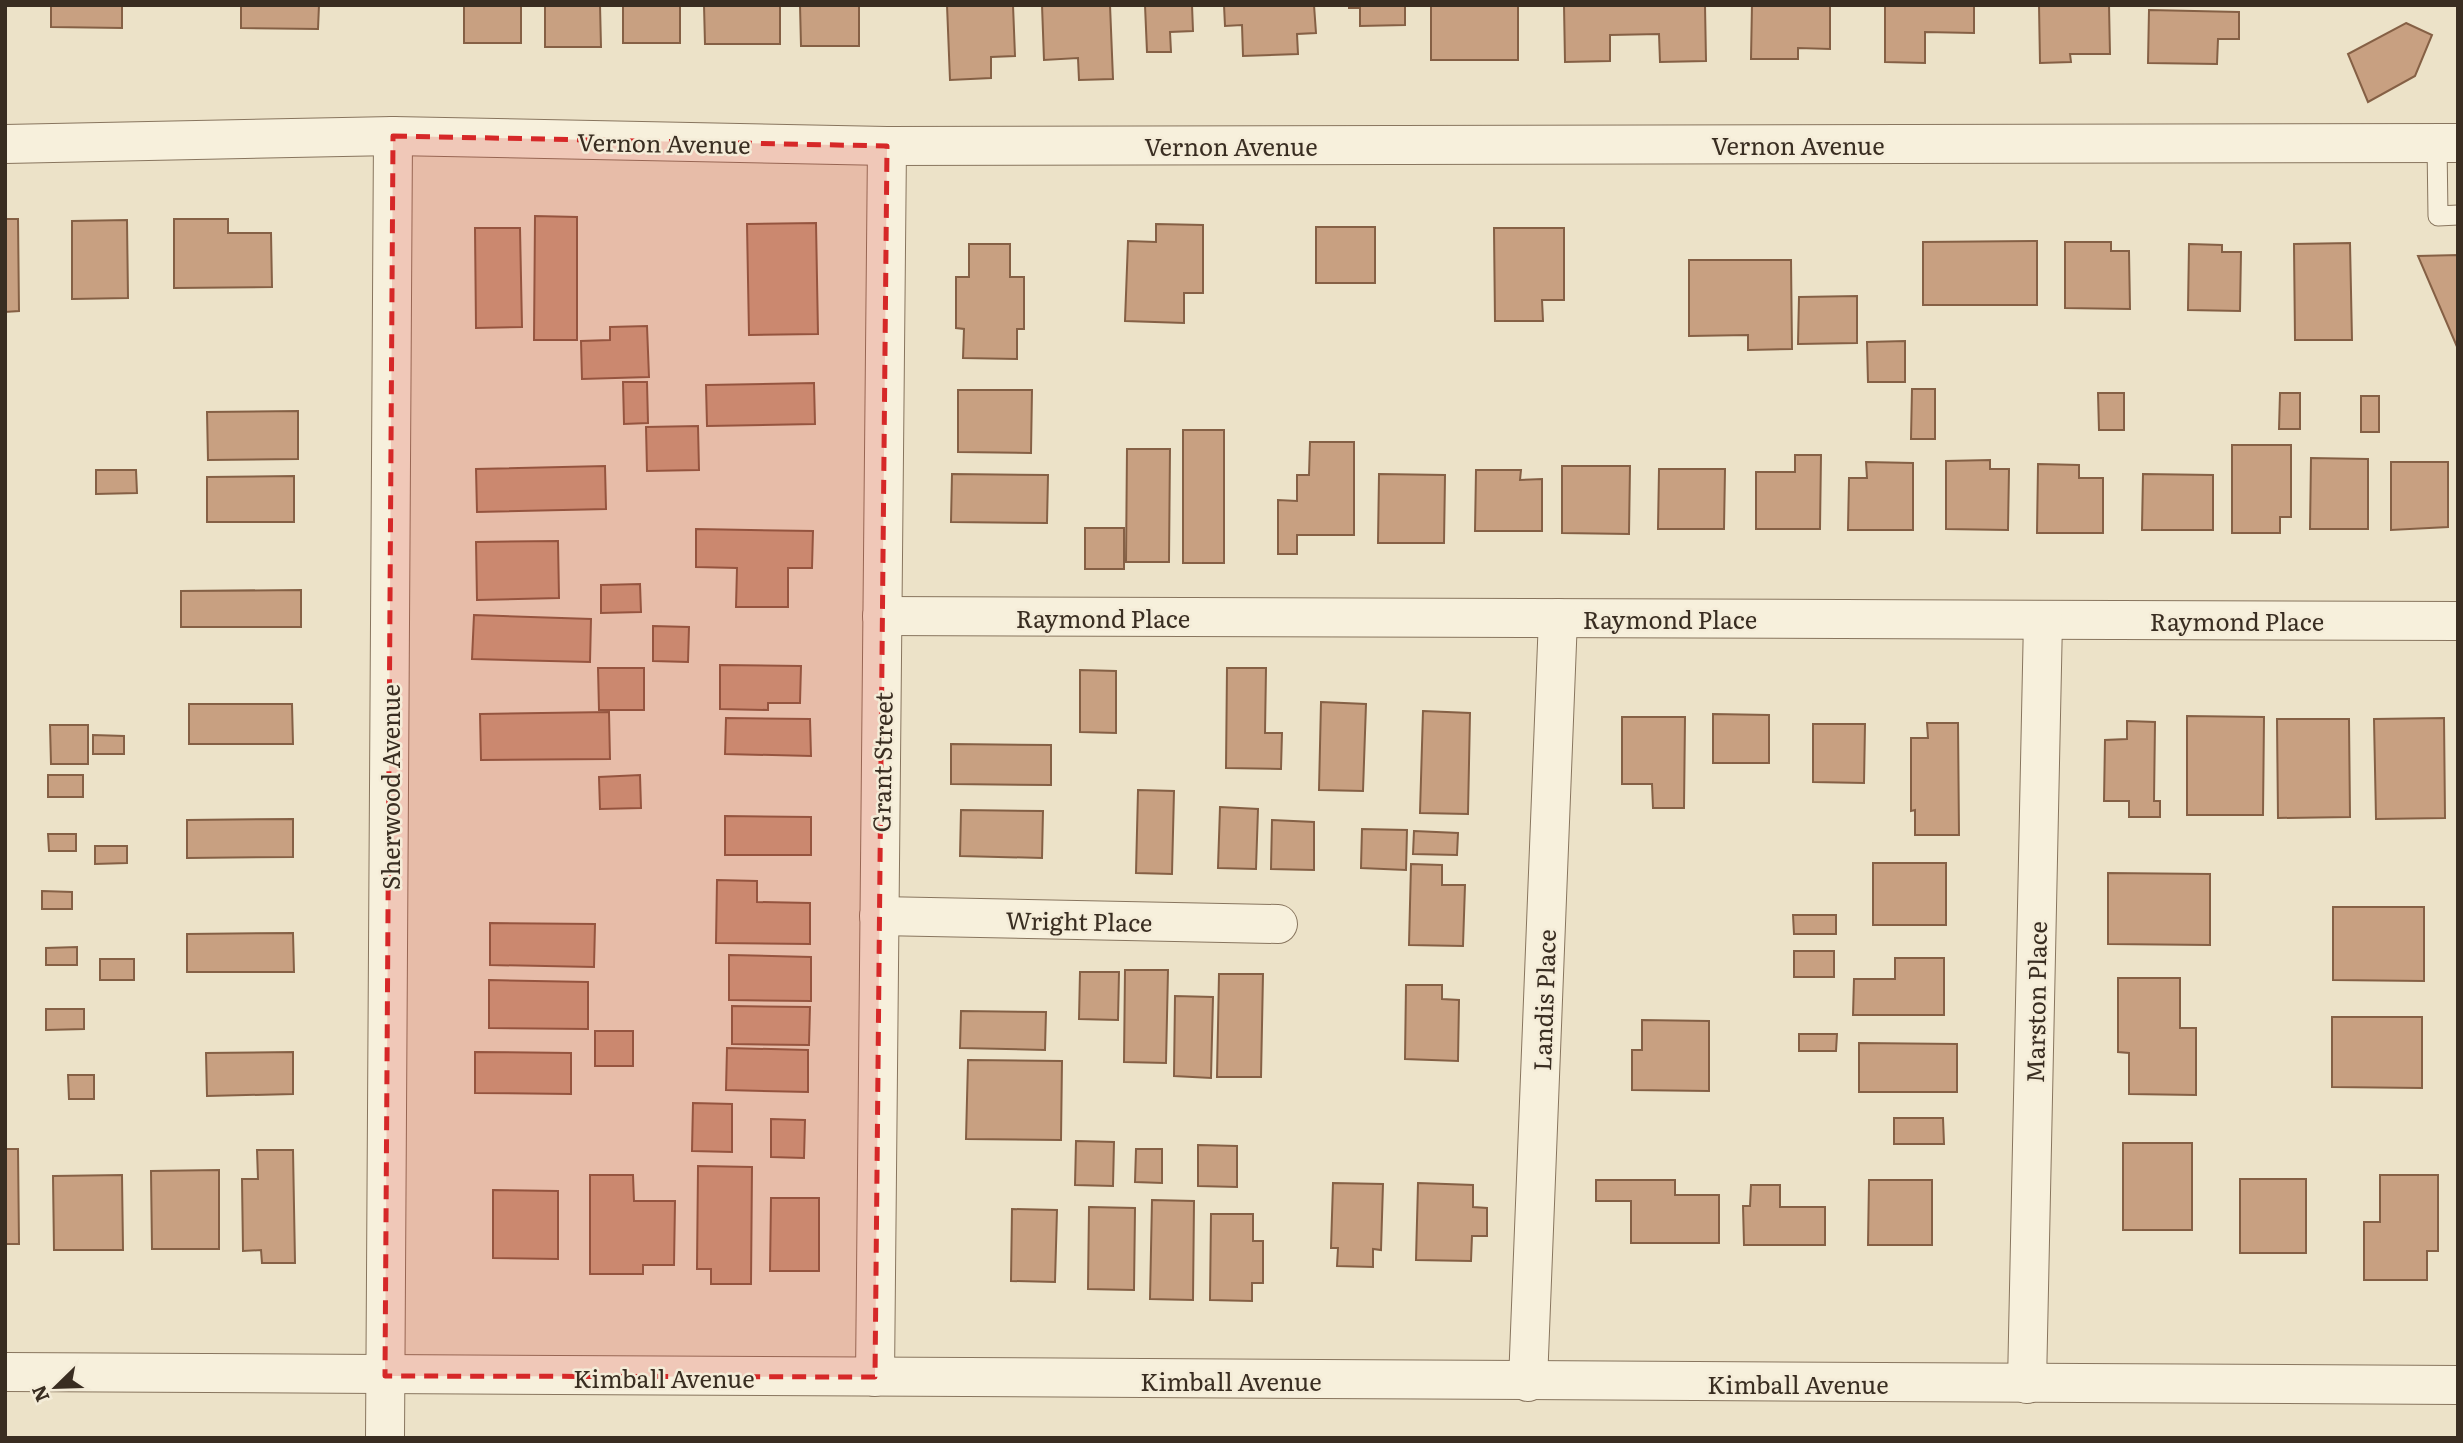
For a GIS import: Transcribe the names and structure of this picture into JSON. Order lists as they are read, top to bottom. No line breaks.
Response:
{"streets":{"street":["Vernon Avenue","Raymond Place","Grant Street","Sherwood Avenue","Wright Place","Landis Place","Marston Place","Kimball Avenue"]},"crossings":[["Vernon Avenue","Grant Street"],["Vernon Avenue","Sherwood Avenue"],["Raymond Place","Grant Street"],["Raymond Place","Landis Place"],["Raymond Place","Marston Place"],["Grant Street","Wright Place"],["Grant Street","Kimball Avenue"],["Sherwood Avenue","Kimball Avenue"],["Landis Place","Kimball Avenue"],["Marston Place","Kimball Avenue"]],"north":"bottom left"}
